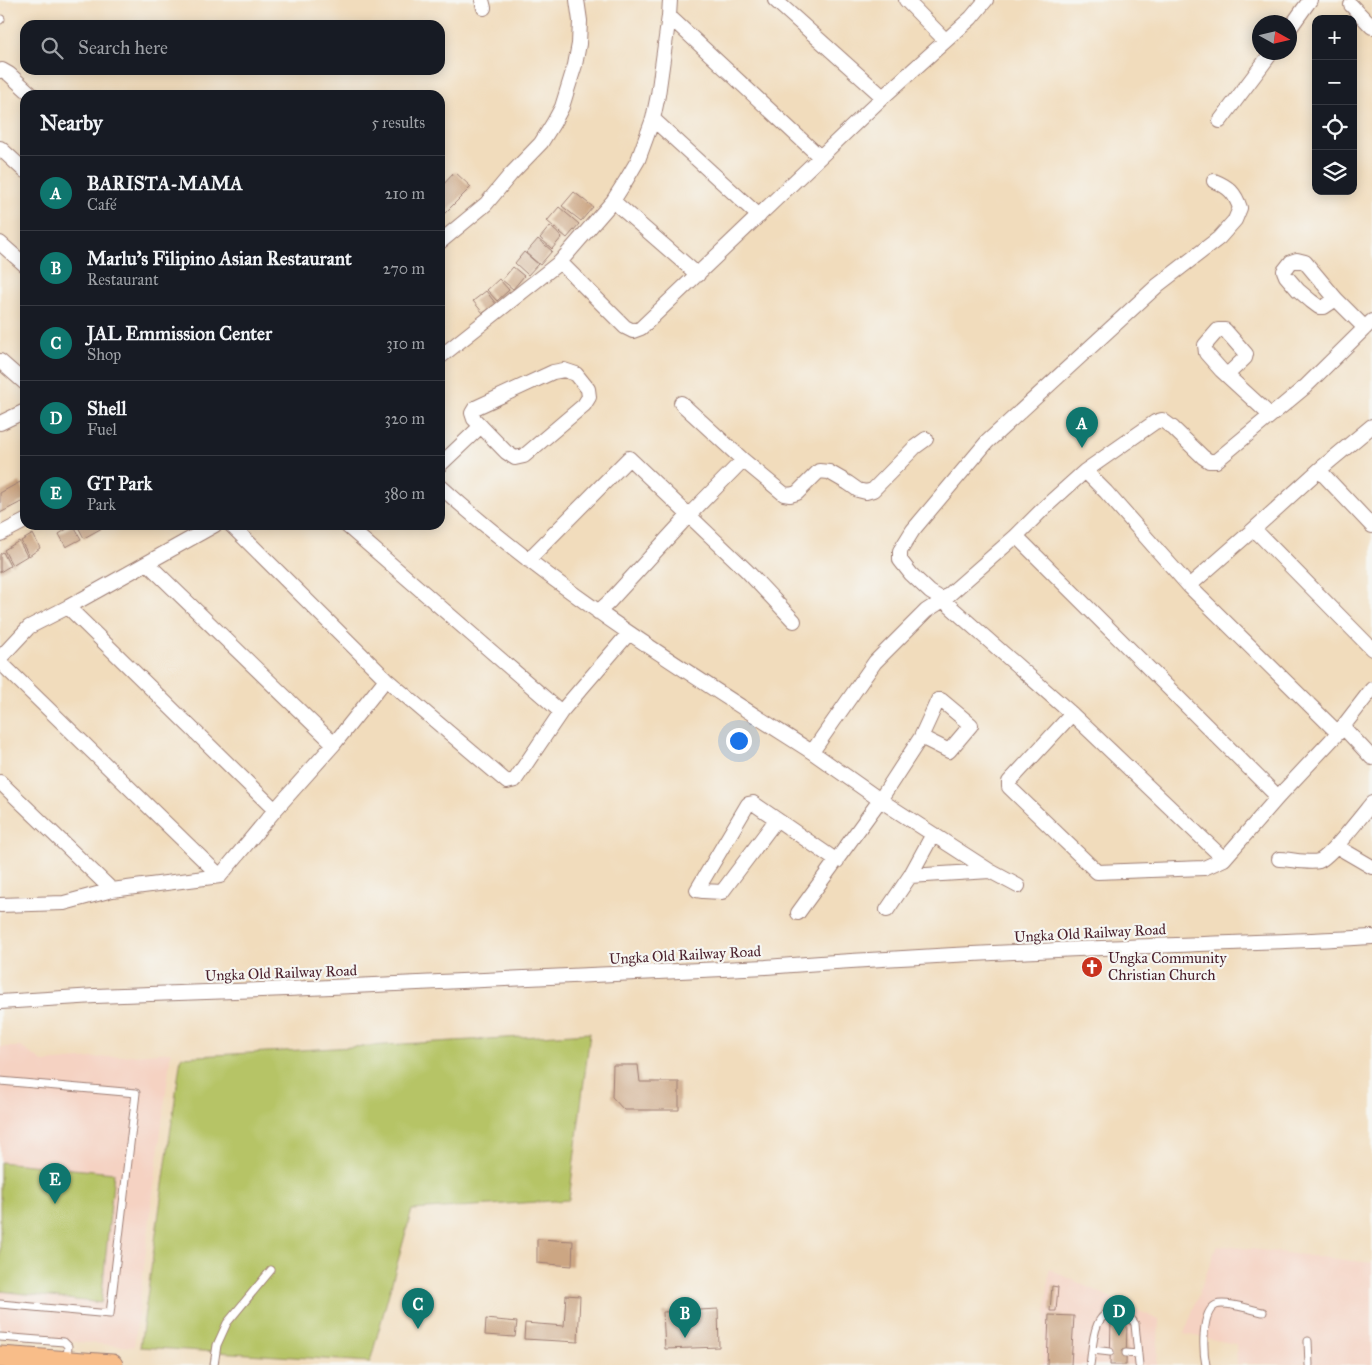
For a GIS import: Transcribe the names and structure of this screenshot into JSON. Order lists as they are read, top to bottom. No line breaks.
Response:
{"streets":{"street":["Ungka Old Railway Road"]},"places":{"church":["Ungka Community Christian Church"]},"north":"right","page":{"map_buttons":["+","−"],"search":"Search here","heading":["Nearby","5 results"],"list":[{"mark":"A","name":"BARISTA-MAMA","note":"Café","value":"210 m"},{"mark":"B","name":"Marlu's Filipino Asian Restaurant","note":"Restaurant","value":"270 m"},{"mark":"C","name":"JAL Emmission Center","note":"Shop","value":"310 m"},{"mark":"D","name":"Shell","note":"Fuel","value":"320 m"},{"mark":"E","name":"GT Park","note":"Park","value":"380 m"}],"pins":["A","E","C","D","B"]}}
